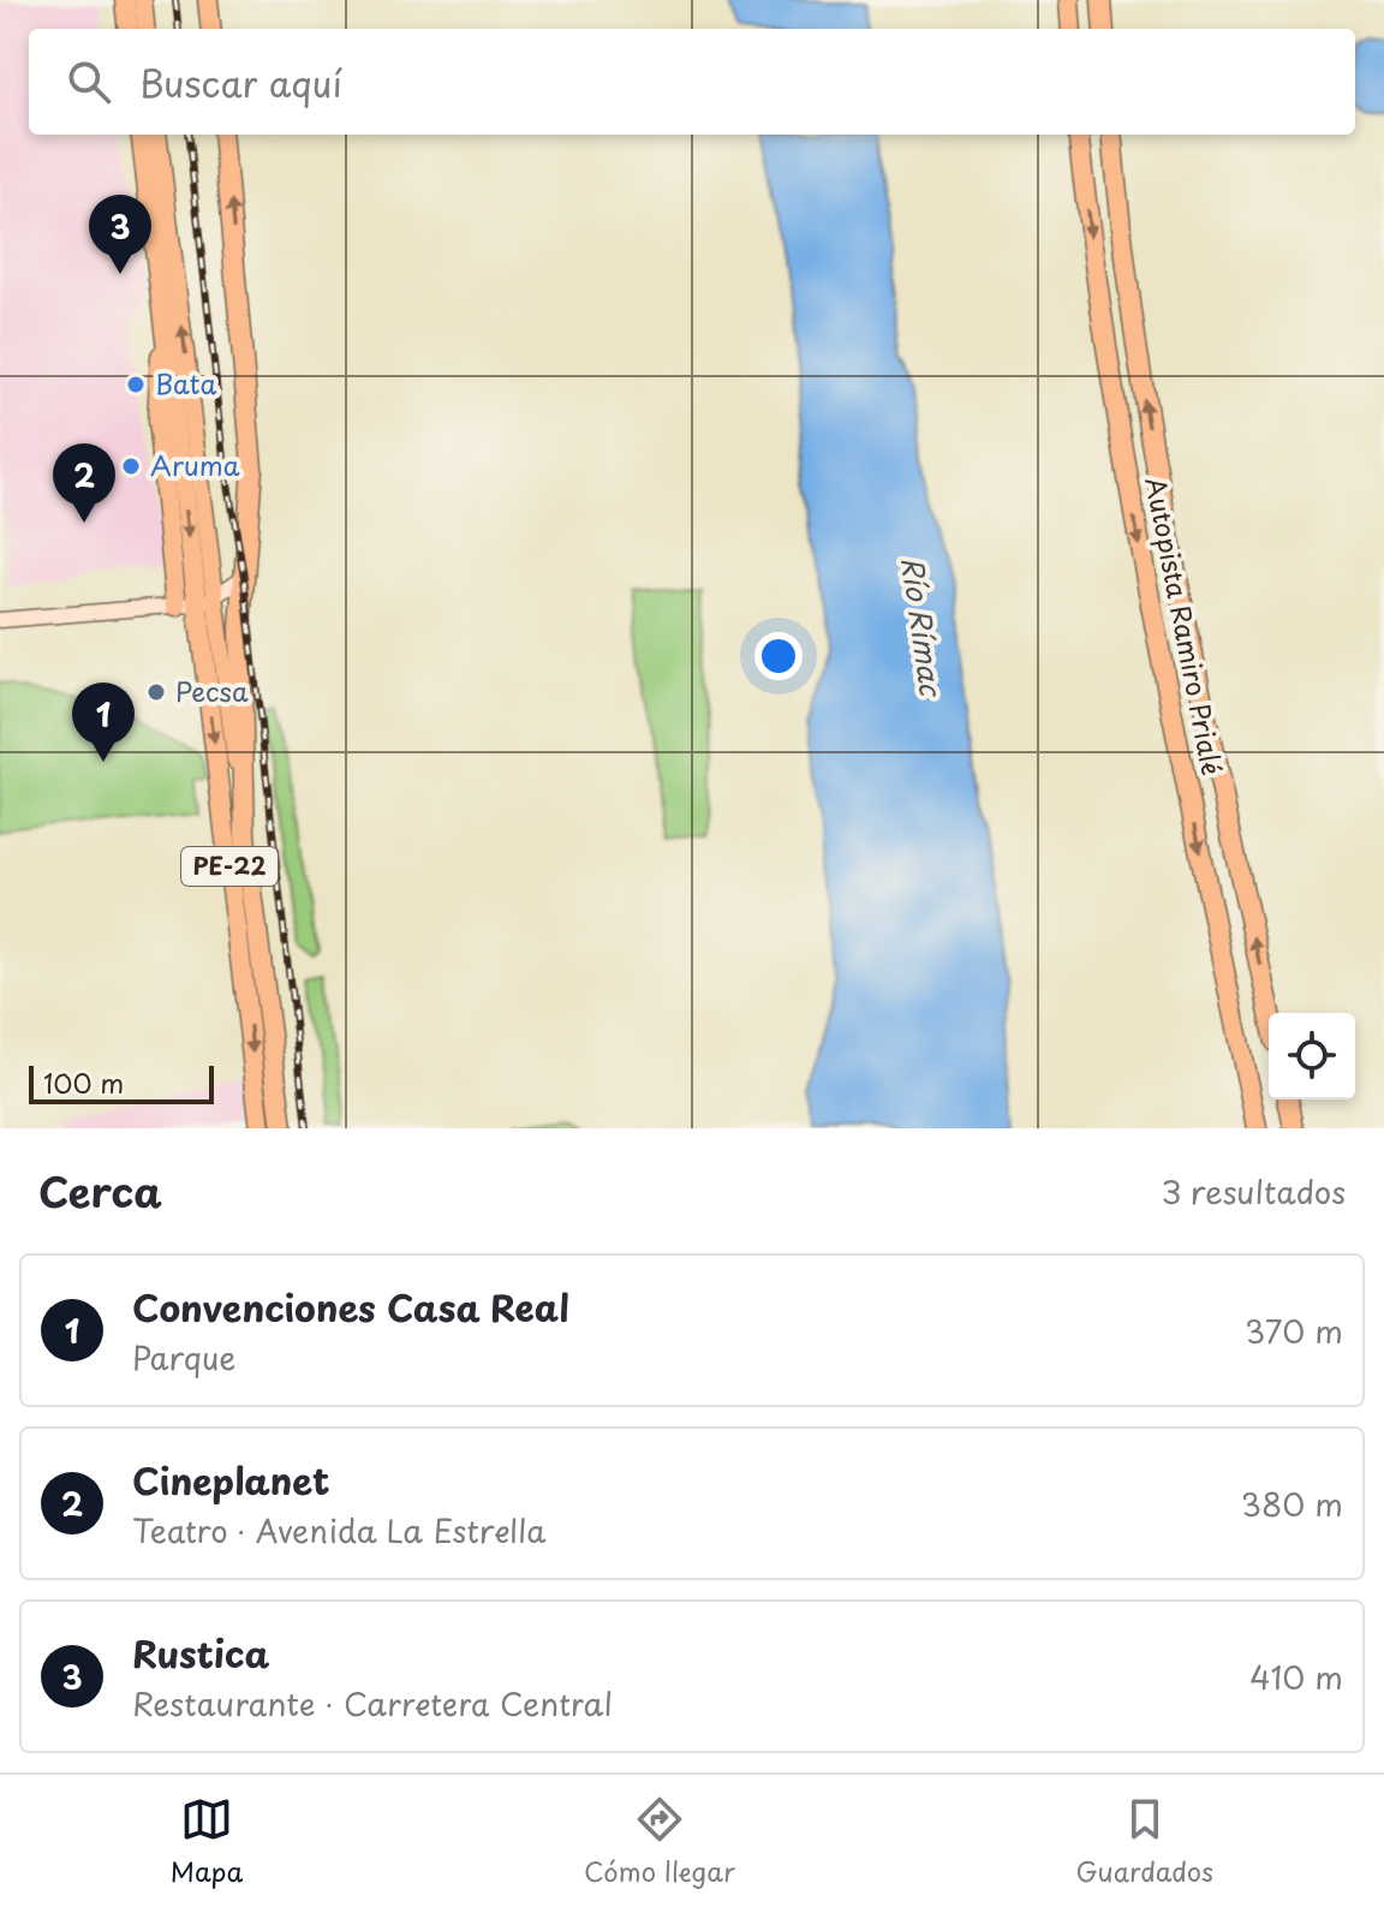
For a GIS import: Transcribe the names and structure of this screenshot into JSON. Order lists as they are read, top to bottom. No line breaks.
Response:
{"streets":{"highway":["Autopista Ramiro Prialé","PE-22"]},"water":["Río Rímac"],"places":["Bata","Aruma","Pecsa"],"scale_bar":"100 m","page":{"search":"Buscar aquí","pins":["3","2","1"],"scale":"100 m","heading":["Cerca","3 resultados"],"list":[{"mark":"1","name":"Convenciones Casa Real","note":"Parque","value":"370 m"},{"mark":"2","name":"Cineplanet","note":"Teatro · Avenida La Estrella","value":"380 m"},{"mark":"3","name":"Rustica","note":"Restaurante · Carretera Central","value":"410 m"}],"nav":["Mapa","Cómo llegar","Guardados"]}}
